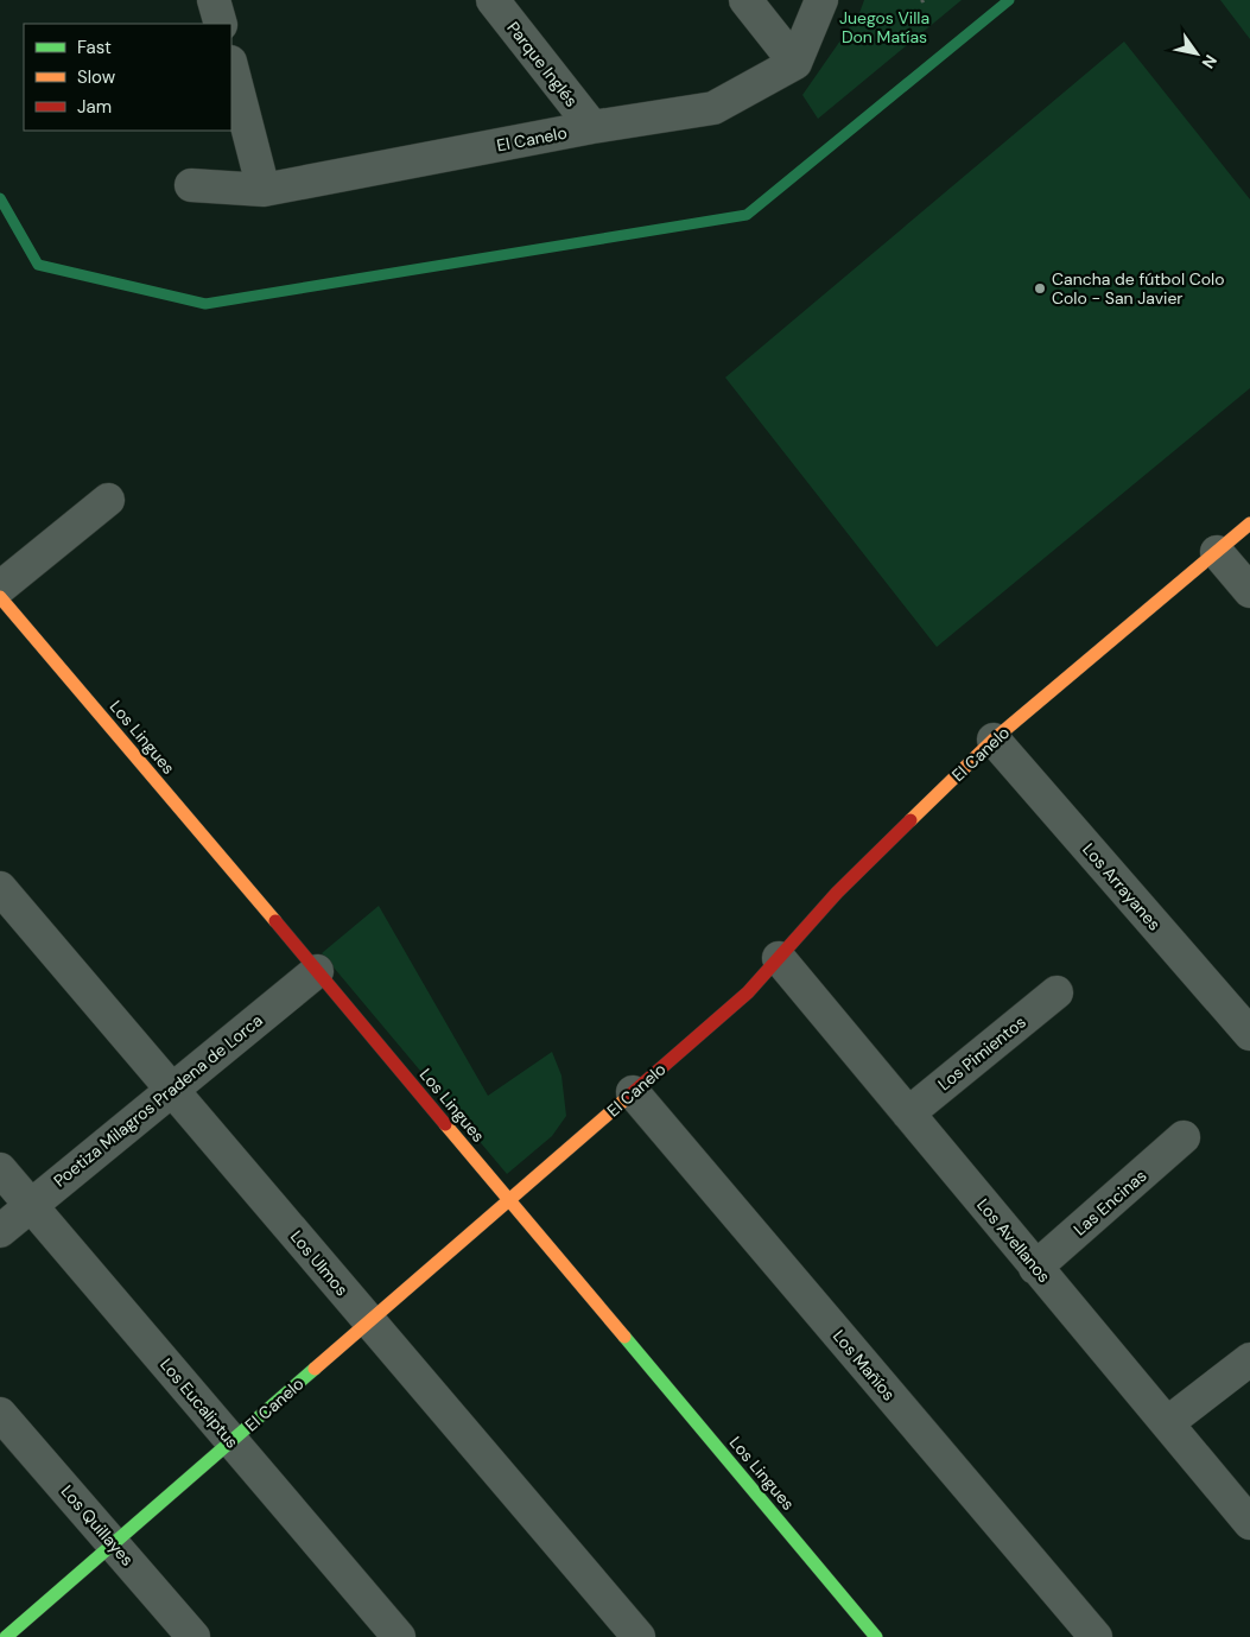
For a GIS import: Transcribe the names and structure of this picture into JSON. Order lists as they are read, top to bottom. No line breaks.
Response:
{"streets":{"street":["Parque Inglés","El Canelo","Los Lingues","Los Arrayanes","Los Pimientos","Poetiza Milagros Pradena de Lorca","Las Encinas","Los Avellanos","Los Ulmos","Los Mañíos","Los Eucaliptus","Los Quillayes"]},"crossings":[["Parque Inglés","El Canelo"],["El Canelo","Los Lingues"],["El Canelo","Los Arrayanes"],["El Canelo","Los Avellanos"],["El Canelo","Los Ulmos"],["El Canelo","Los Mañíos"],["El Canelo","Los Eucaliptus"],["El Canelo","Los Quillayes"],["Los Lingues","Poetiza Milagros Pradena de Lorca"],["Los Pimientos","Los Avellanos"],["Poetiza Milagros Pradena de Lorca","Los Ulmos"],["Poetiza Milagros Pradena de Lorca","Los Eucaliptus"],["Las Encinas","Los Avellanos"]],"parks":["Juegos Villa Don Matías"],"places":["Cancha de fútbol Colo Colo - San Javier"],"legend":["Fast","Slow","Jam"],"north":"bottom right"}
